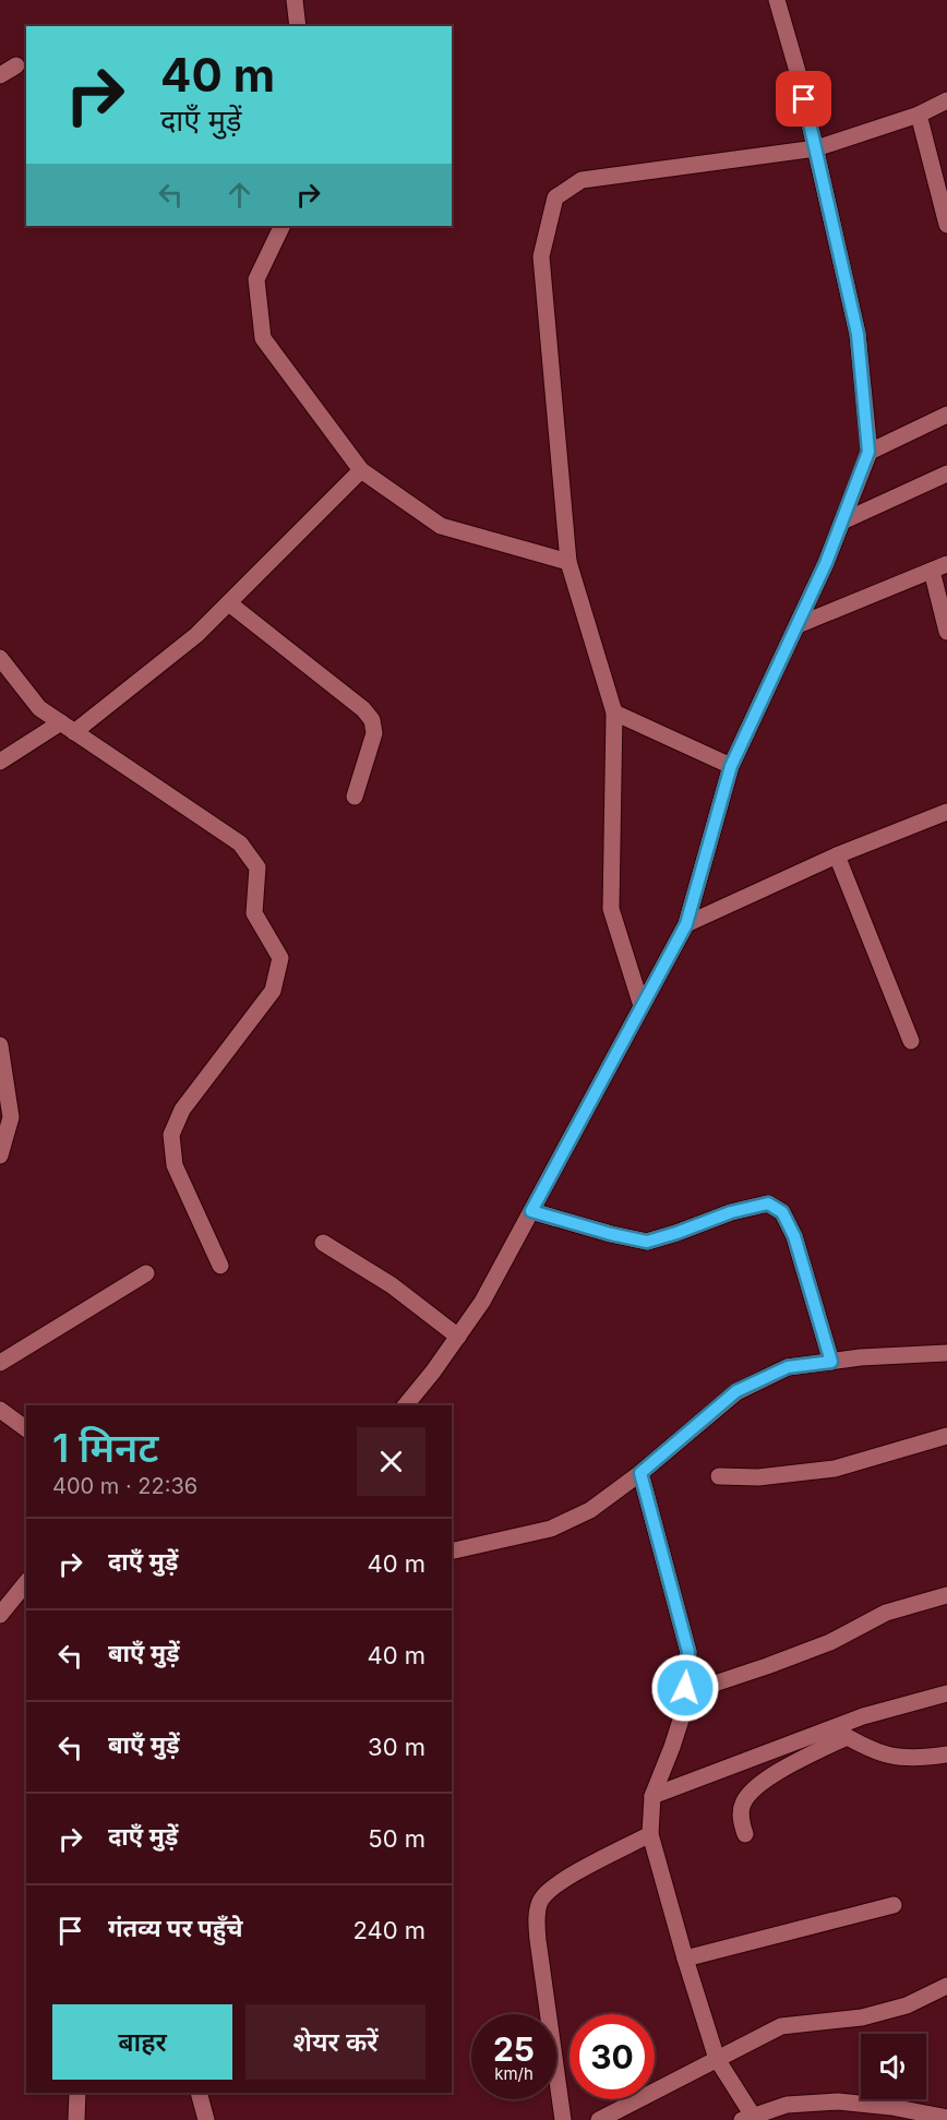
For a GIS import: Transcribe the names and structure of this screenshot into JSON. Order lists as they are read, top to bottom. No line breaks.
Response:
{"page":{"turn":["40 m","दाएँ मुड़ें"],"heading":["1 मिनट","400 m · 22:36"],"list":[{"name":"दाएँ मुड़ें","value":"40 m"},{"name":"बाएँ मुड़ें","value":"40 m"},{"name":"बाएँ मुड़ें","value":"30 m"},{"name":"दाएँ मुड़ें","value":"50 m"},{"name":"गंतव्य पर पहुँचे","value":"240 m"}],"buttons":["बाहर","शेयर करें"],"speed":"25 km/h","limit":"30"}}
